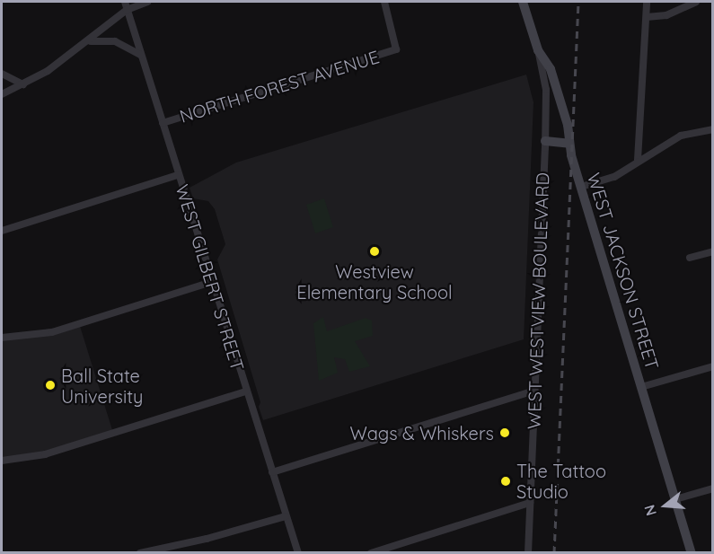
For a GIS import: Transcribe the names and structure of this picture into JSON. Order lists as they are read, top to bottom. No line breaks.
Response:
{"streets":{"main road":["WEST JACKSON STREET"],"street":["NORTH FOREST AVENUE","WEST GILBERT STREET","WEST WESTVIEW BOULEVARD"]},"crossings":[["NORTH FOREST AVENUE","WEST GILBERT STREET"],["WEST JACKSON STREET","WEST WESTVIEW BOULEVARD"]],"places":["Westview Elementary School","Ball State University","Wags & Whiskers","The Tattoo Studio"],"north":"left"}
